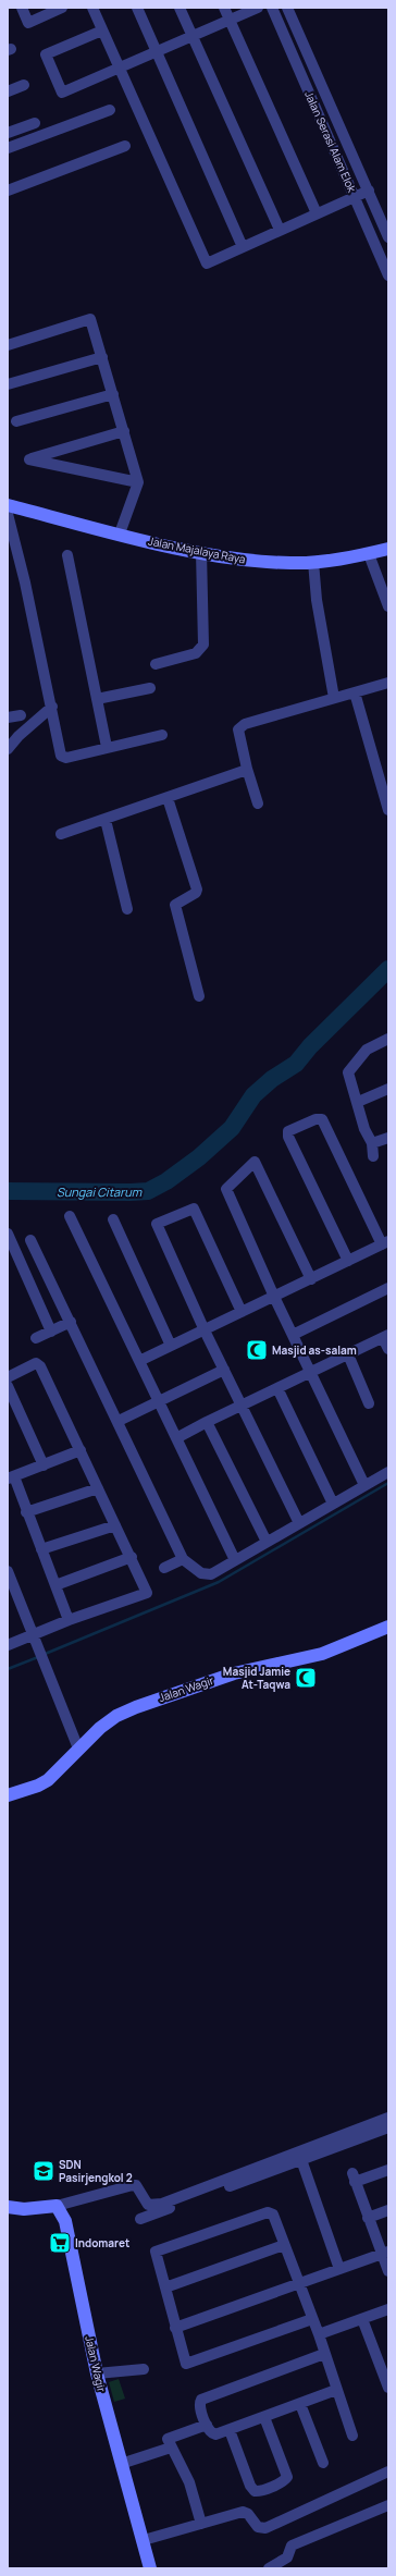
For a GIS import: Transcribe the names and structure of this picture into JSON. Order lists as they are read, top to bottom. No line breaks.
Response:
{"streets":{"street":["Jalan Serasi Alam Elok","Jalan Majalaya Raya","Jalan Wagir"]},"water":["Sungai Citarum"],"places":{"mosque":["Masjid as-salam","Masjid Jamie At-Taqwa"],"school or university":["SDN Pasirjengkol 2"],"supermarket":["Indomaret"]}}
